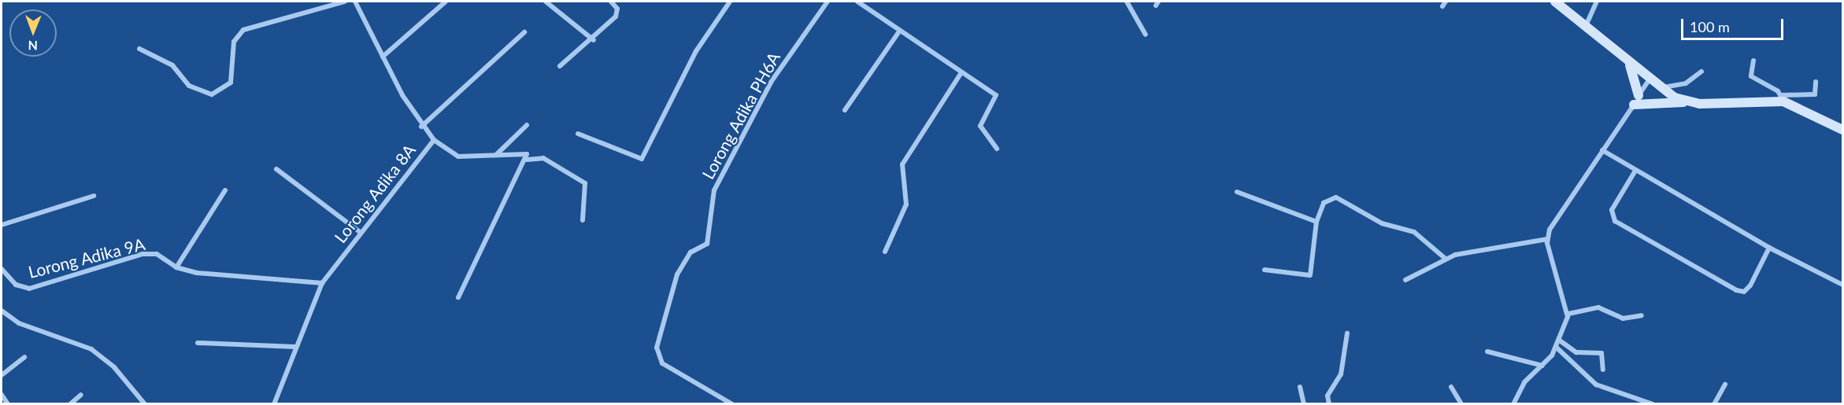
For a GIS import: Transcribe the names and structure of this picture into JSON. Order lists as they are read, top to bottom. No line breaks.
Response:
{"streets":{"street":["Lorong Adika PH6A","Lorong Adika 8A","Lorong Adika 9A"]},"scale_bar":"100 m","north":"bottom"}
